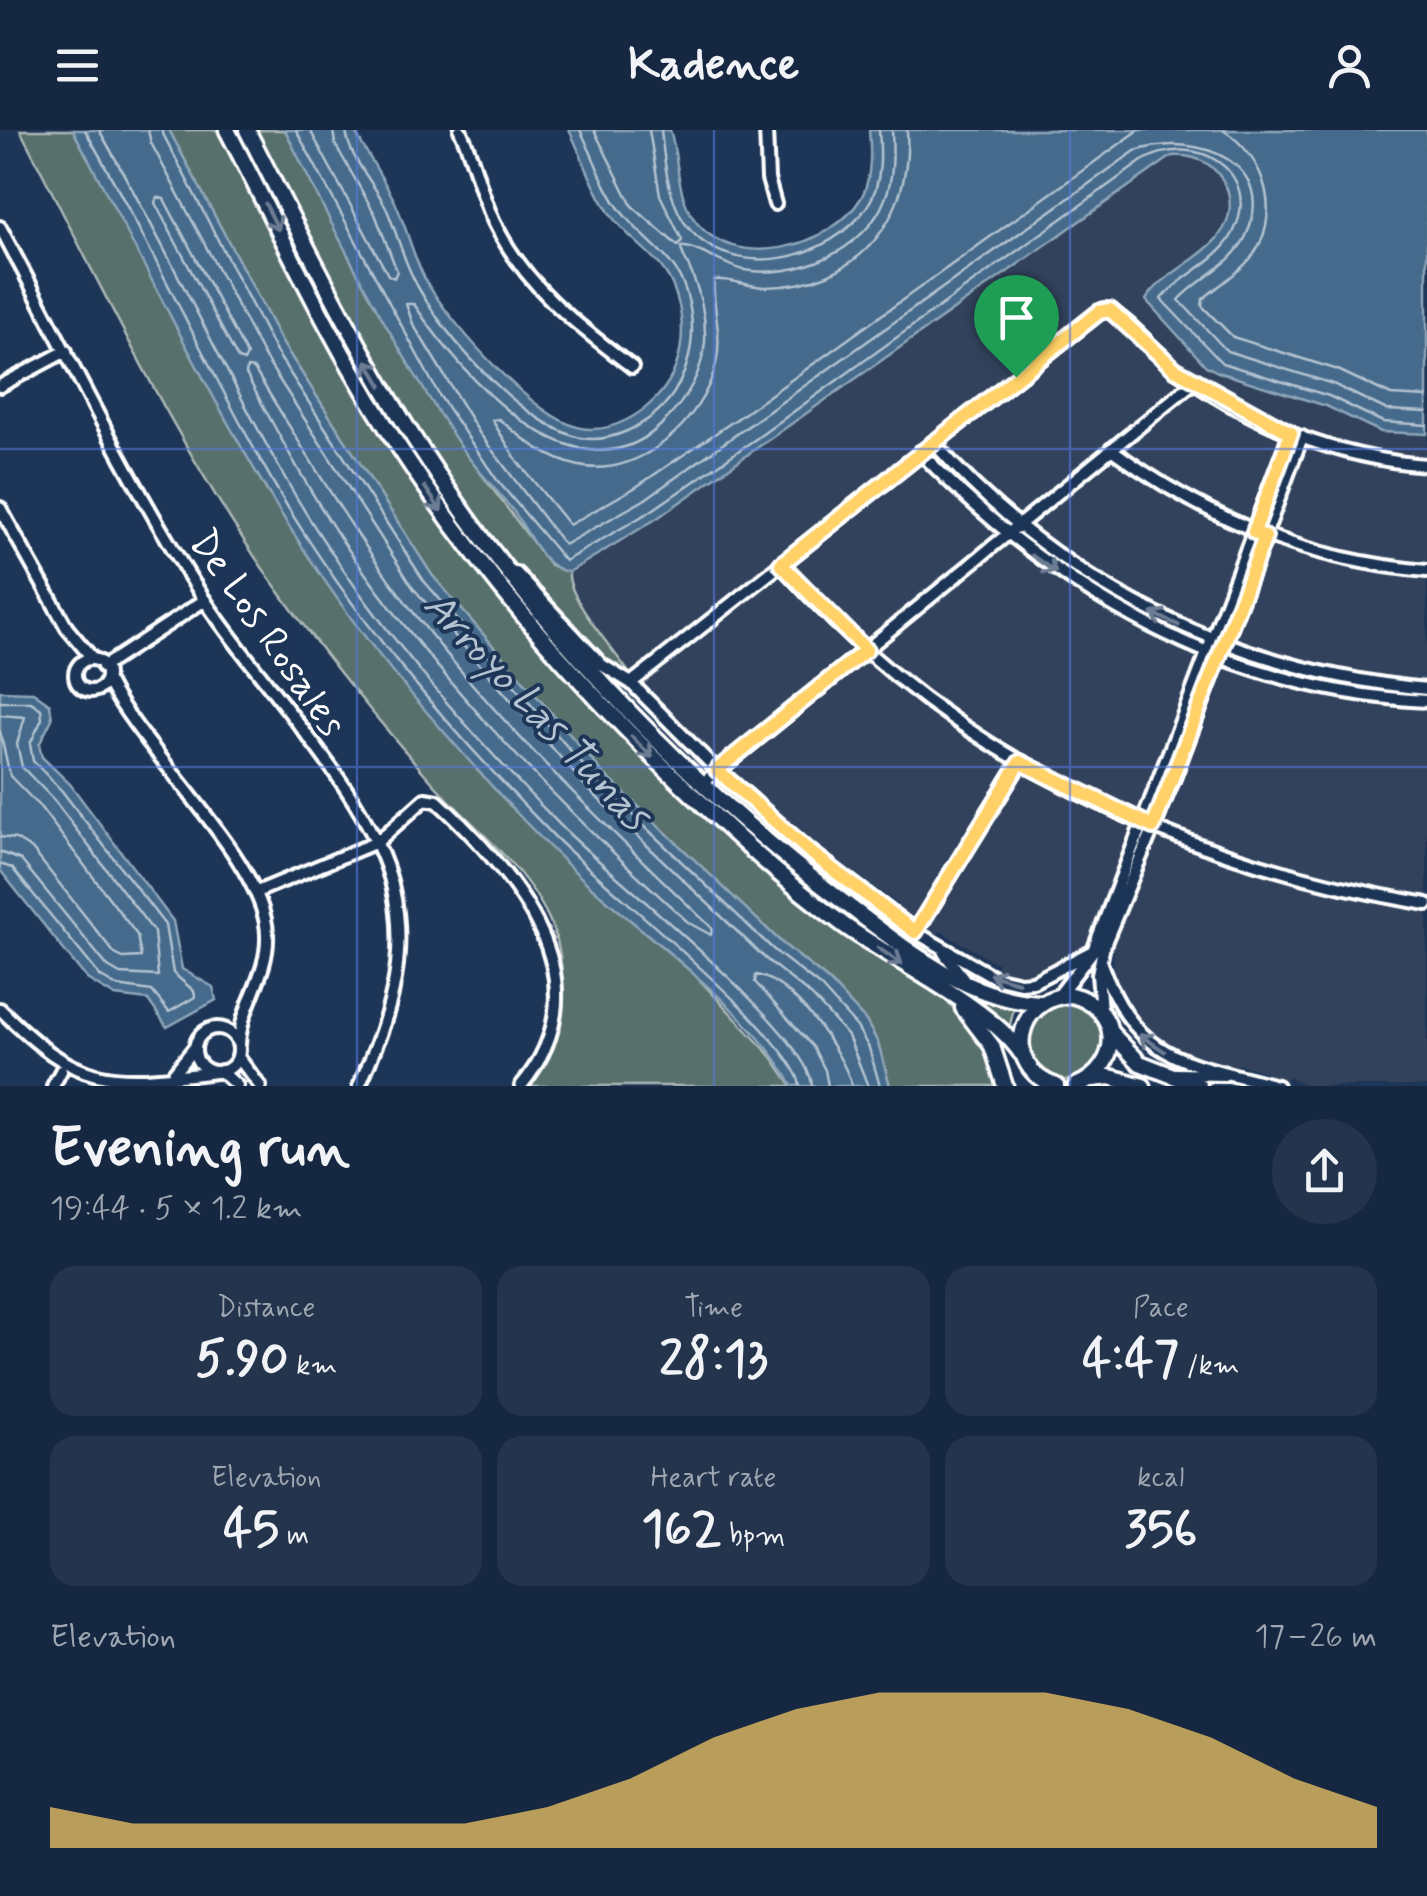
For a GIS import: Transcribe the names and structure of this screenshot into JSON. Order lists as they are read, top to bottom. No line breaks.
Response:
{"streets":{"street":["De Los Rosales"]},"water":["Arroyo Las Tunas"],"page":{"header":"Kadence","heading":["Evening run","19:44 · 5 × 1.2 km"],"stats":[["Distance","5.90 km"],["Time","28:13"],["Pace","4:47 /km"],["Elevation","45 m"],["Heart rate","162 bpm"],["kcal","356"]],"chart":["Elevation","17–26 m"]}}
